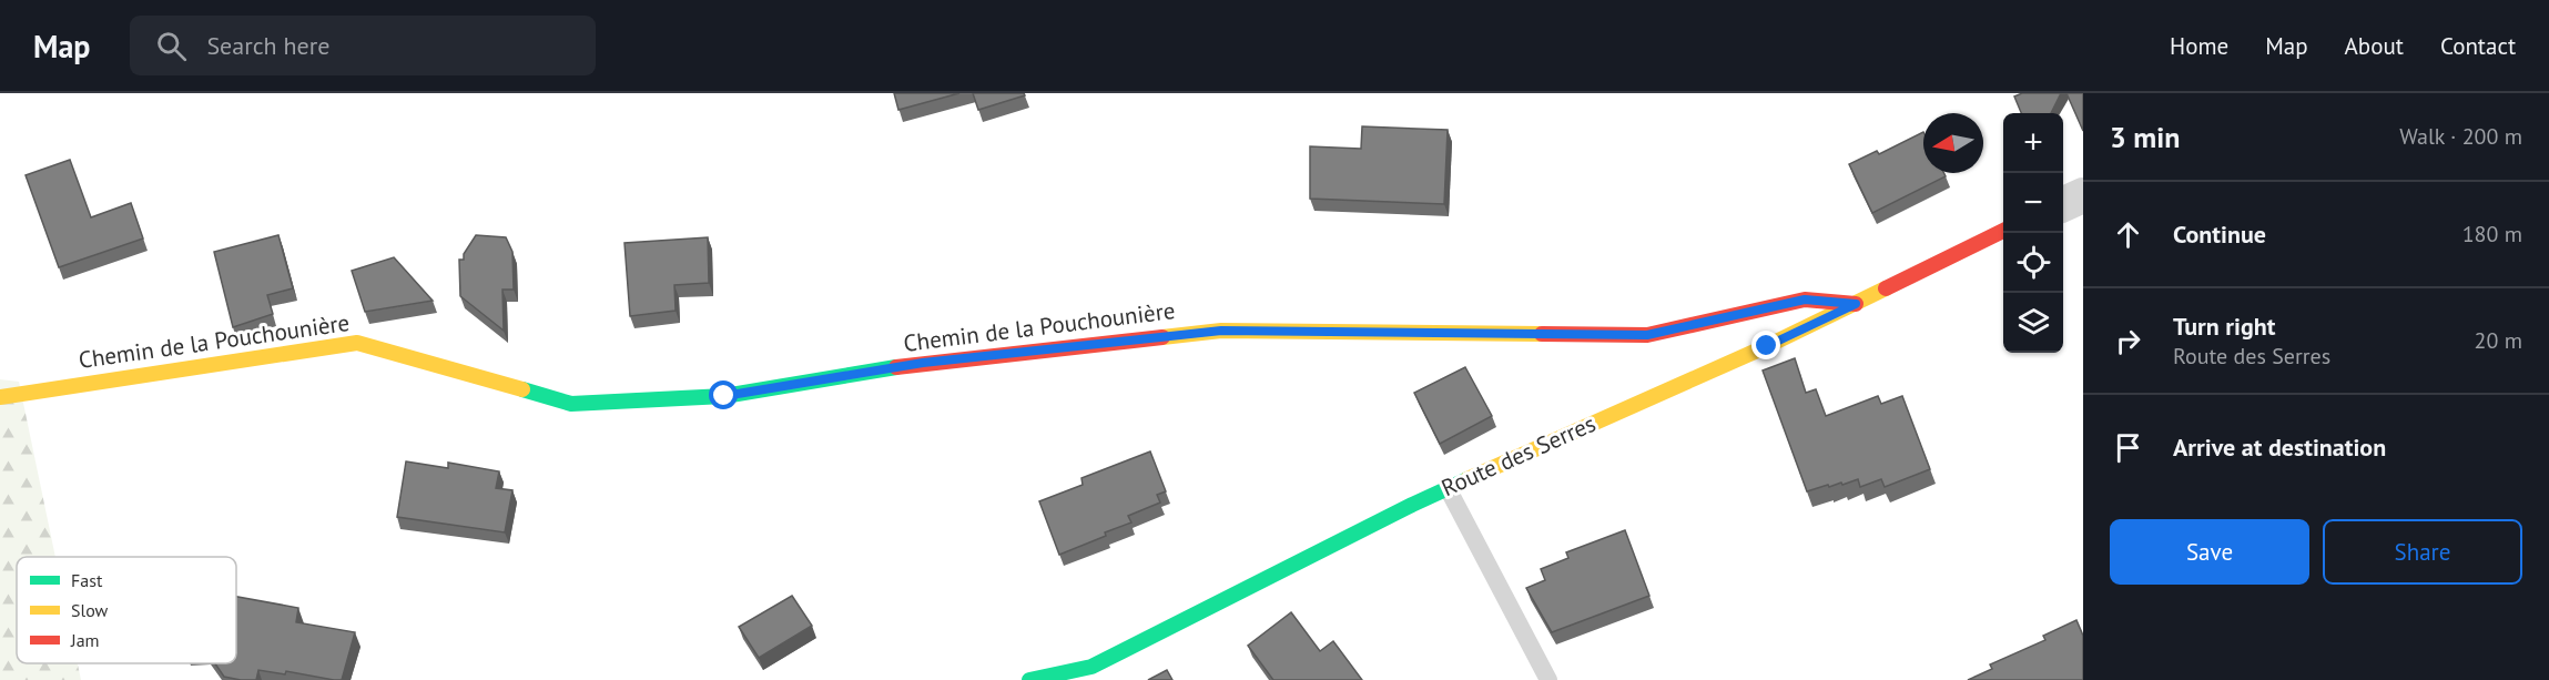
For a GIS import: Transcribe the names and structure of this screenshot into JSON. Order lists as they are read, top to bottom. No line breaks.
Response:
{"streets":{"street":["Chemin de la Pouchounière","Route des Serres"]},"crossings":[["Chemin de la Pouchounière","Route des Serres"]],"legend":["Fast","Slow","Jam"],"north":"left","page":{"header":"Map","search":"Search here","nav":["Home","Map","About","Contact"],"heading":["3 min","Walk · 200 m"],"map_buttons":["+","−"],"list":[["Continue","180 m"],["Turn right","Route des Serres","20 m"],"Arrive at destination"],"buttons":["Save","Share"]}}
